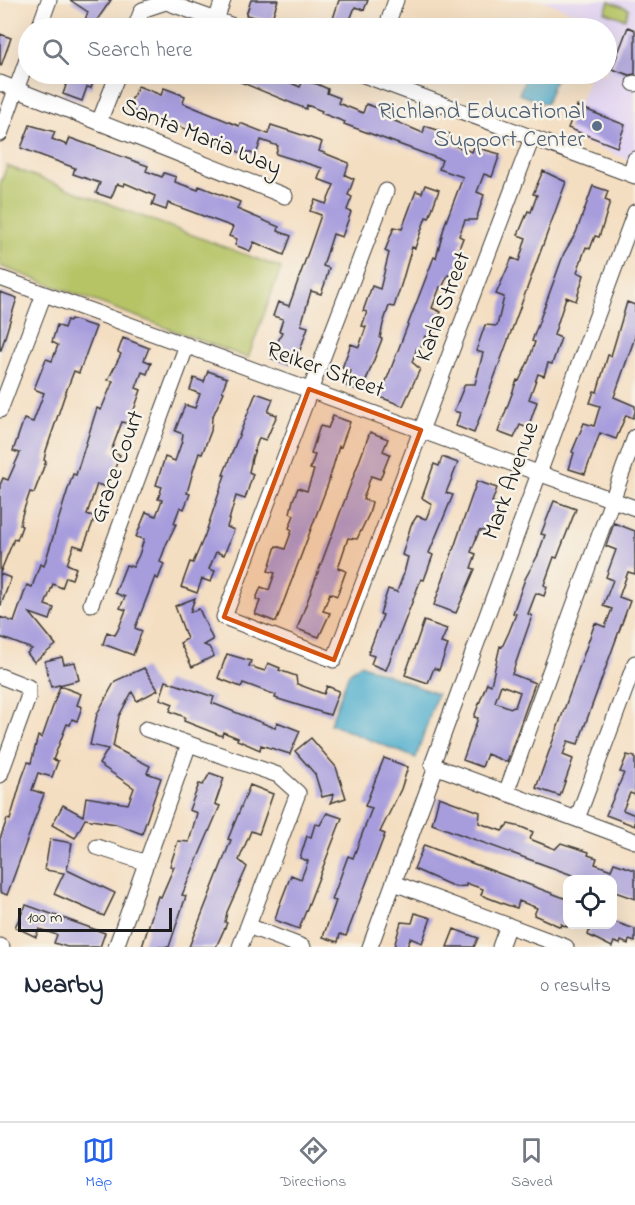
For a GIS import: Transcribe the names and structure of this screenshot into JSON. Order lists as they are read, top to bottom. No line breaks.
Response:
{"streets":{"street":["Santa Maria Way","Karla Street","Reiker Street","Grace Court","Mark Avenue"]},"crossings":[["Karla Street","Reiker Street"],["Reiker Street","Grace Court"],["Reiker Street","Mark Avenue"]],"places":["Richland Educational Support Center"],"scale_bar":"100 m","page":{"search":"Search here","scale":"100 m","heading":["Nearby","0 results"],"nav":["Map","Directions","Saved"]}}
